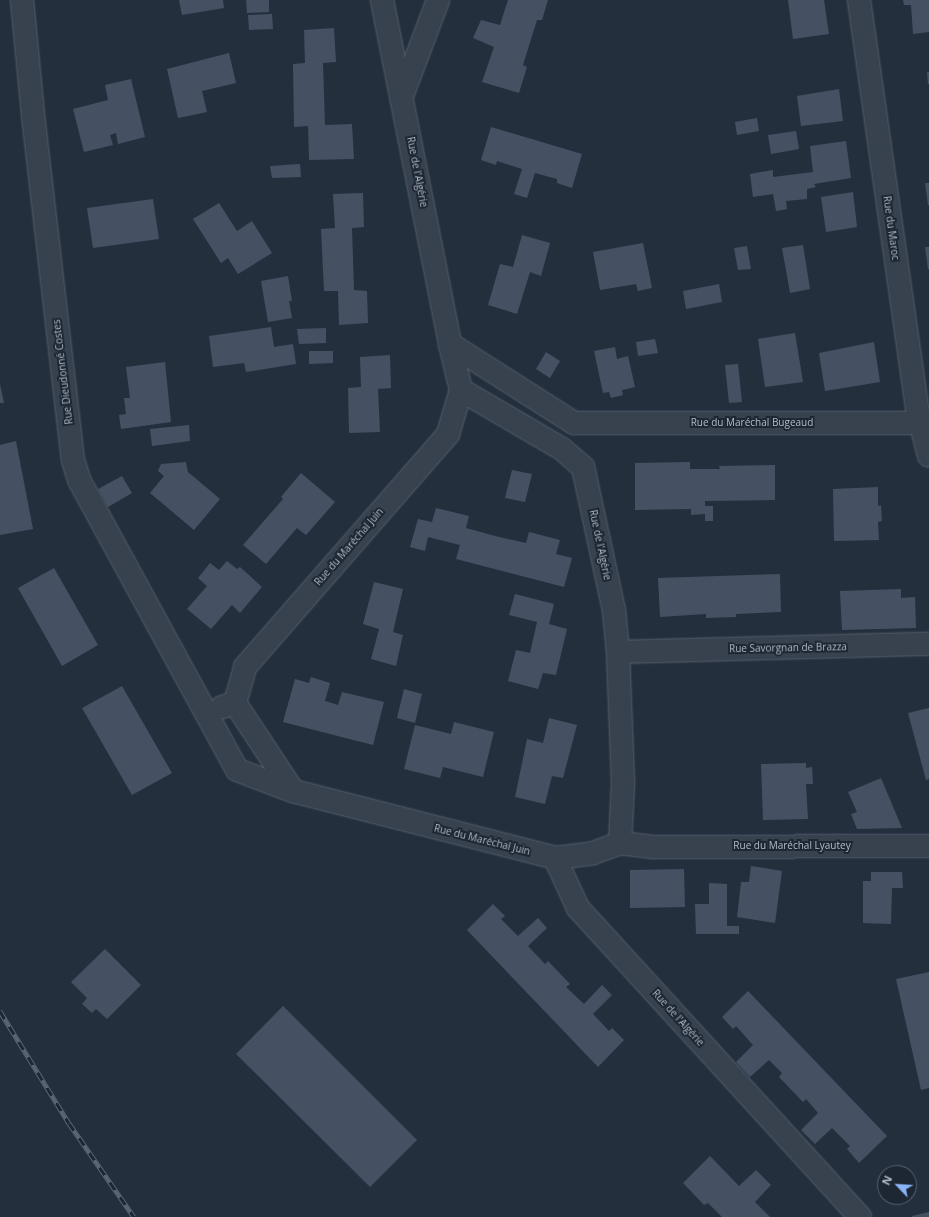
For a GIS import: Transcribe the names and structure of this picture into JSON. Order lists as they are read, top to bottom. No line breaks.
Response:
{"streets":{"street":["Rue de l'Algérie","Rue du Maroc","Rue Dieudonné Costes","Rue du Maréchal Bugeaud","Rue du Maréchal Juin","Rue Savorgnan de Brazza","Rue du Maréchal Lyautey"]},"crossings":[["Rue de l'Algérie","Rue du Maréchal Juin"],["Rue de l'Algérie","Rue Savorgnan de Brazza"],["Rue de l'Algérie","Rue du Maréchal Lyautey"],["Rue du Maroc","Rue du Maréchal Bugeaud"],["Rue Dieudonné Costes","Rue du Maréchal Juin"]],"north":"top left"}
